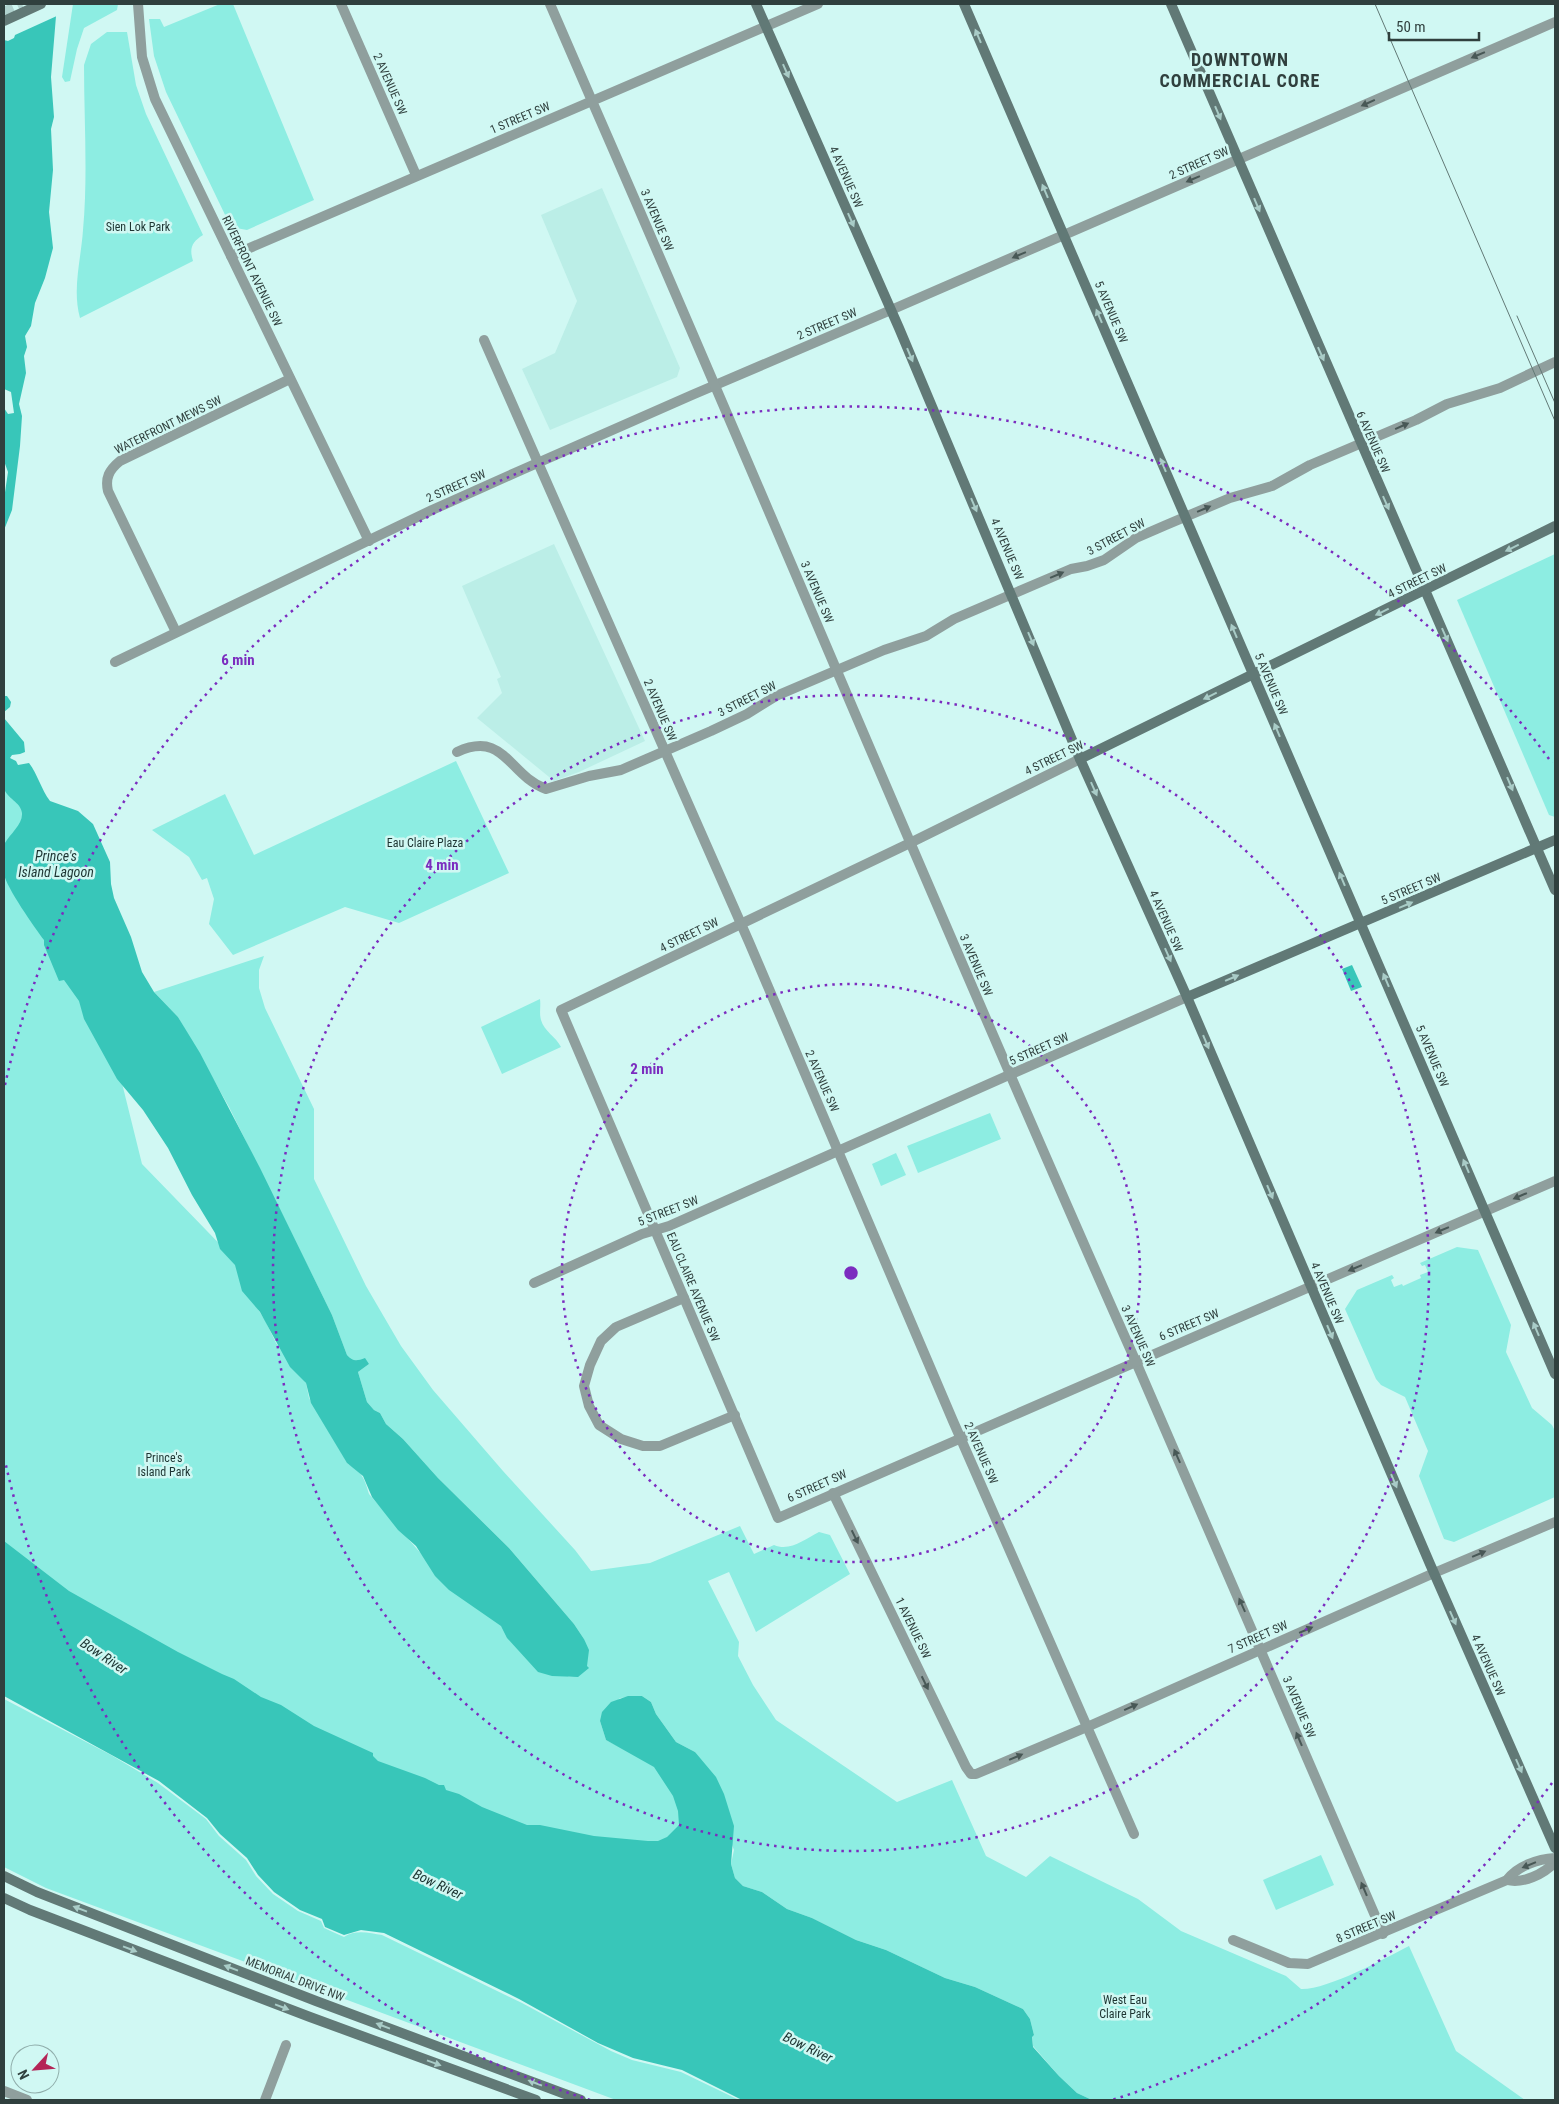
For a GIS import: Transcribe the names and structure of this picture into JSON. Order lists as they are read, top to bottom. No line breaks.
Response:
{"streets":{"main road":["4 AVENUE SW","5 AVENUE SW","6 AVENUE SW","4 STREET SW","5 STREET SW","MEMORIAL DRIVE NW"],"street":["2 AVENUE SW","1 STREET SW","2 STREET SW","3 AVENUE SW","RIVERFRONT AVENUE SW","WATERFRONT MEWS SW","3 STREET SW","EAU CLAIRE AVENUE SW","6 STREET SW","1 AVENUE SW","7 STREET SW","8 STREET SW"]},"crossings":[["2 AVENUE SW","1 STREET SW"],["2 AVENUE SW","2 STREET SW"],["2 AVENUE SW","3 STREET SW"],["2 AVENUE SW","4 STREET SW"],["2 AVENUE SW","5 STREET SW"],["2 AVENUE SW","6 STREET SW"],["2 AVENUE SW","7 STREET SW"],["1 STREET SW","4 AVENUE SW"],["1 STREET SW","3 AVENUE SW"],["1 STREET SW","RIVERFRONT AVENUE SW"],["2 STREET SW","4 AVENUE SW"],["2 STREET SW","3 AVENUE SW"],["2 STREET SW","RIVERFRONT AVENUE SW"],["2 STREET SW","5 AVENUE SW"],["2 STREET SW","WATERFRONT MEWS SW"],["2 STREET SW","6 AVENUE SW"],["4 AVENUE SW","3 STREET SW"],["4 AVENUE SW","4 STREET SW"],["4 AVENUE SW","5 STREET SW"],["4 AVENUE SW","6 STREET SW"],["4 AVENUE SW","7 STREET SW"],["3 AVENUE SW","3 STREET SW"],["3 AVENUE SW","4 STREET SW"],["3 AVENUE SW","5 STREET SW"],["3 AVENUE SW","6 STREET SW"],["3 AVENUE SW","7 STREET SW"],["3 AVENUE SW","8 STREET SW"],["RIVERFRONT AVENUE SW","WATERFRONT MEWS SW"],["5 AVENUE SW","3 STREET SW"],["5 AVENUE SW","4 STREET SW"],["5 AVENUE SW","5 STREET SW"],["5 AVENUE SW","6 STREET SW"],["6 AVENUE SW","3 STREET SW"],["6 AVENUE SW","4 STREET SW"],["6 AVENUE SW","5 STREET SW"],["4 STREET SW","EAU CLAIRE AVENUE SW"],["5 STREET SW","EAU CLAIRE AVENUE SW"],["EAU CLAIRE AVENUE SW","6 STREET SW"],["6 STREET SW","1 AVENUE SW"],["1 AVENUE SW","7 STREET SW"]],"one_way":["2 STREET SW","4 AVENUE SW","5 AVENUE SW","6 AVENUE SW","3 STREET SW","4 STREET SW","1 AVENUE SW","7 STREET SW"],"districts":["DOWNTOWN COMMERCIAL CORE"],"water":["Prince's Island Lagoon","Bow River"],"parks":["Sien Lok Park","Eau Claire Plaza","Prince's Island Park","West Eau Claire Park"],"scale_bar":"50 m","north":"bottom left","rings":["6 min","4 min","2 min"]}
